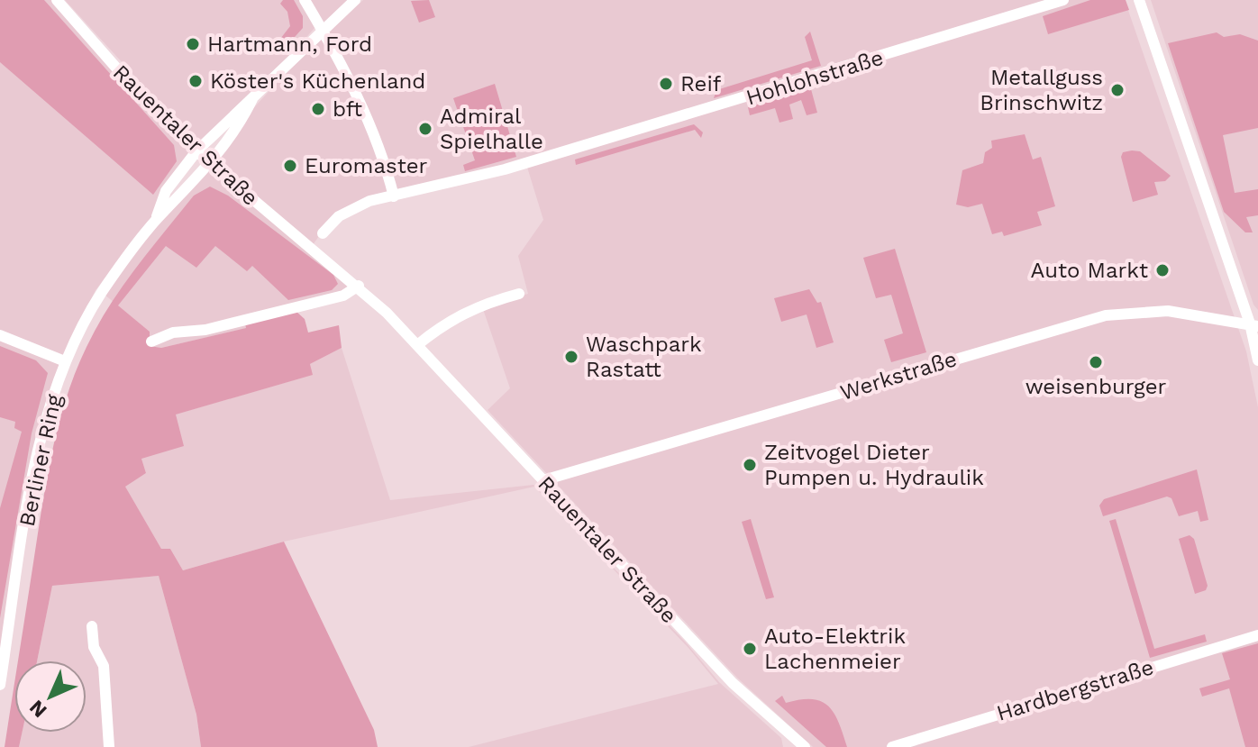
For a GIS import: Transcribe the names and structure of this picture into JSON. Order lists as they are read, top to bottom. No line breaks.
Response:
{"streets":{"street":["Hohlohstraße","Rauentaler Straße","Werkstraße","Berliner Ring","Hardbergstraße"]},"crossings":[["Rauentaler Straße","Werkstraße"],["Rauentaler Straße","Berliner Ring"]],"places":["Hartmann, Ford","Köster's Küchenland","Reif","Metallguss Brinschwitz","bft","Admiral Spielhalle","Euromaster","Auto Markt","Waschpark Rastatt","weisenburger","Zeitvogel Dieter Pumpen u. Hydraulik","Auto-Elektrik Lachenmeier"],"north":"bottom left"}
